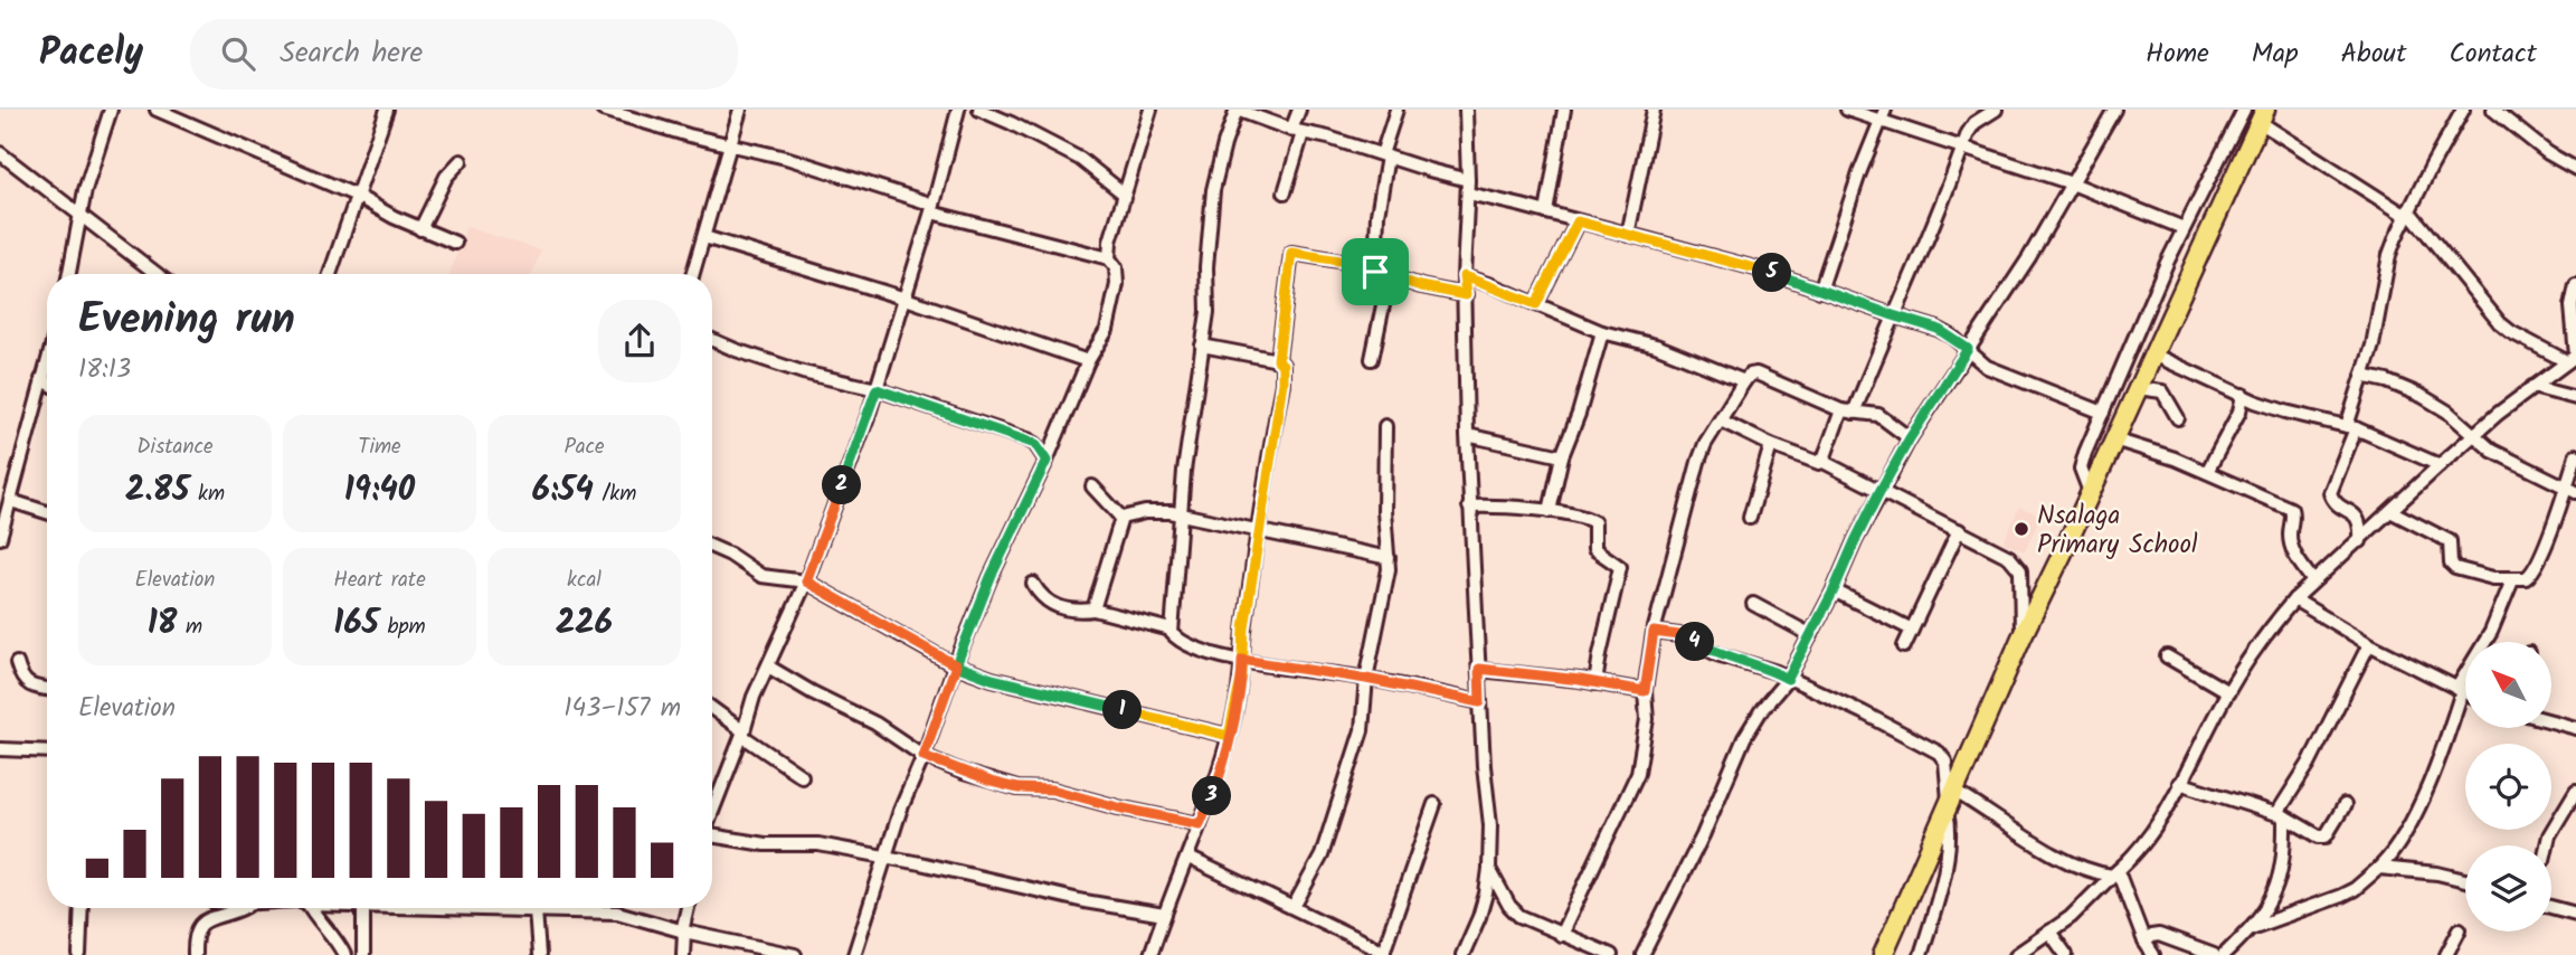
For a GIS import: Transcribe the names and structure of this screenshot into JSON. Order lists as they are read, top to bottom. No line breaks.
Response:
{"places":["Nsalaga Primary School"],"north":"top left","page":{"header":"Pacely","search":"Search here","nav":["Home","Map","About","Contact"],"pins":["5","2","4","1","3"],"heading":["Evening run","18:13"],"stats":[["Distance","2.85 km"],["Time","19:40"],["Pace","6:54 /km"],["Elevation","18 m"],["Heart rate","165 bpm"],["kcal","226"]],"chart":["Elevation","143–157 m"]}}
